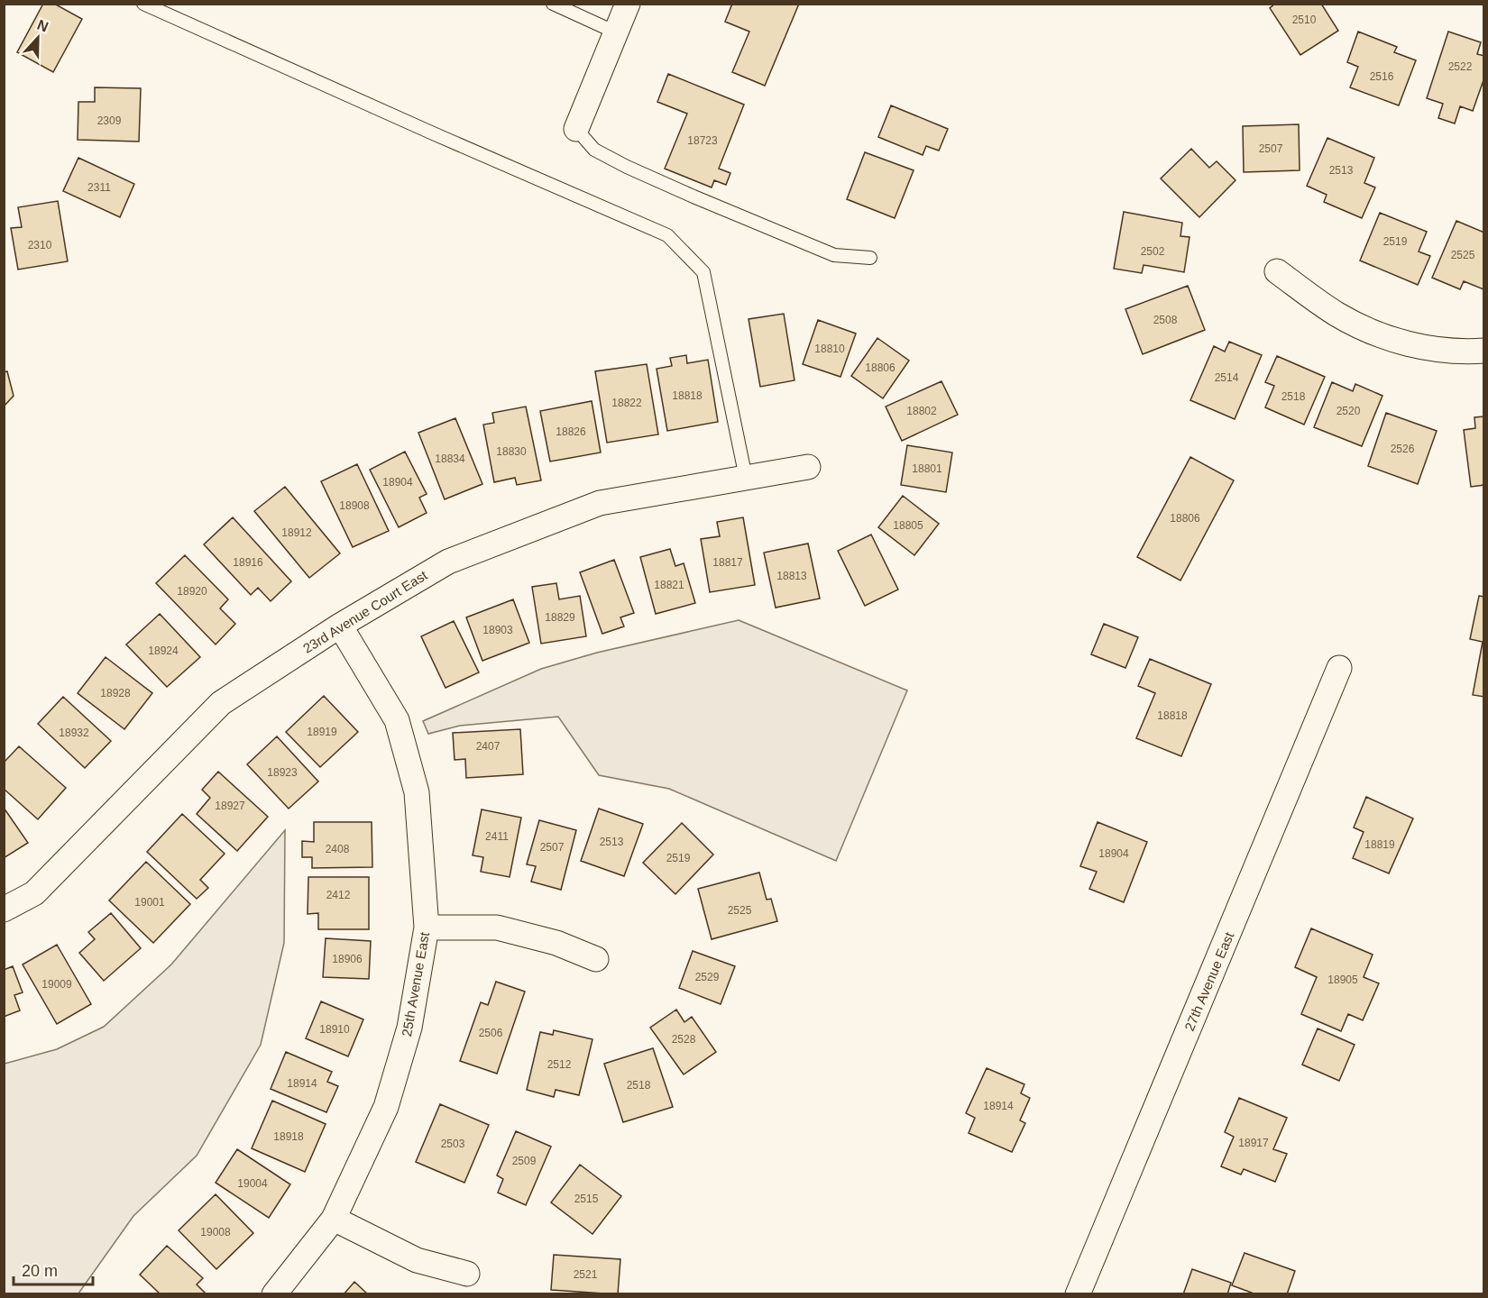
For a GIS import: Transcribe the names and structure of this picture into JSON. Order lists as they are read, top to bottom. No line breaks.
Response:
{"streets":{"street":["23rd Avenue Court East","27th Avenue East","25th Avenue East"]},"crossings":[["23rd Avenue Court East","25th Avenue East"]],"house_numbers":["2510","2522","2516","2309","18723","2507","2513","2311","2519","2310","2502","2525","2508","18810","18806","2514","18818","2518","18822","18802","2520","18826","2526","18830","18834","18801","18904","18908","18806","18805","18912","18916","18817","18813","18821","18920","18829","18903","18924","18928","18818","18919","18932","2407","18923","18927","2411","2513","18819","2507","2408","18904","2519","2412","19001","2525","18906","2529","18905","19009","18910","2506","2528","2512","18914","2518","18914","18918","18917","2503","2509","19004","2515","19008","2521"],"scale_bar":"20 m","north":"top"}
